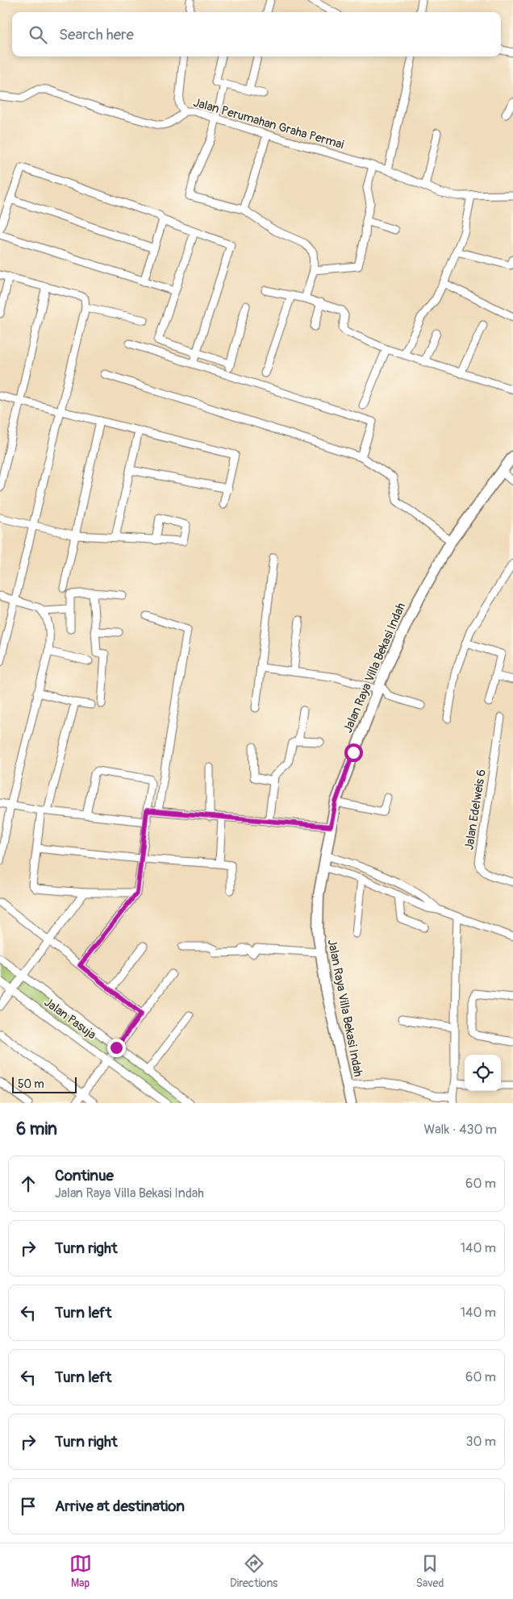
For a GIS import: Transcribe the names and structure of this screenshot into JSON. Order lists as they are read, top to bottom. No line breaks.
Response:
{"streets":{"main road":["Jalan Raya Villa Bekasi Indah"],"street":["Jalan Perumahan Graha Permai","Jalan Edelweis 6","Jalan Pasuja"]},"scale_bar":"50 m","page":{"search":"Search here","scale":"50 m","heading":["6 min","Walk · 430 m"],"list":[["Continue","Jalan Raya Villa Bekasi Indah","60 m"],["Turn right","140 m"],["Turn left","140 m"],["Turn left","60 m"],["Turn right","30 m"],"Arrive at destination"],"nav":["Map","Directions","Saved"]}}
